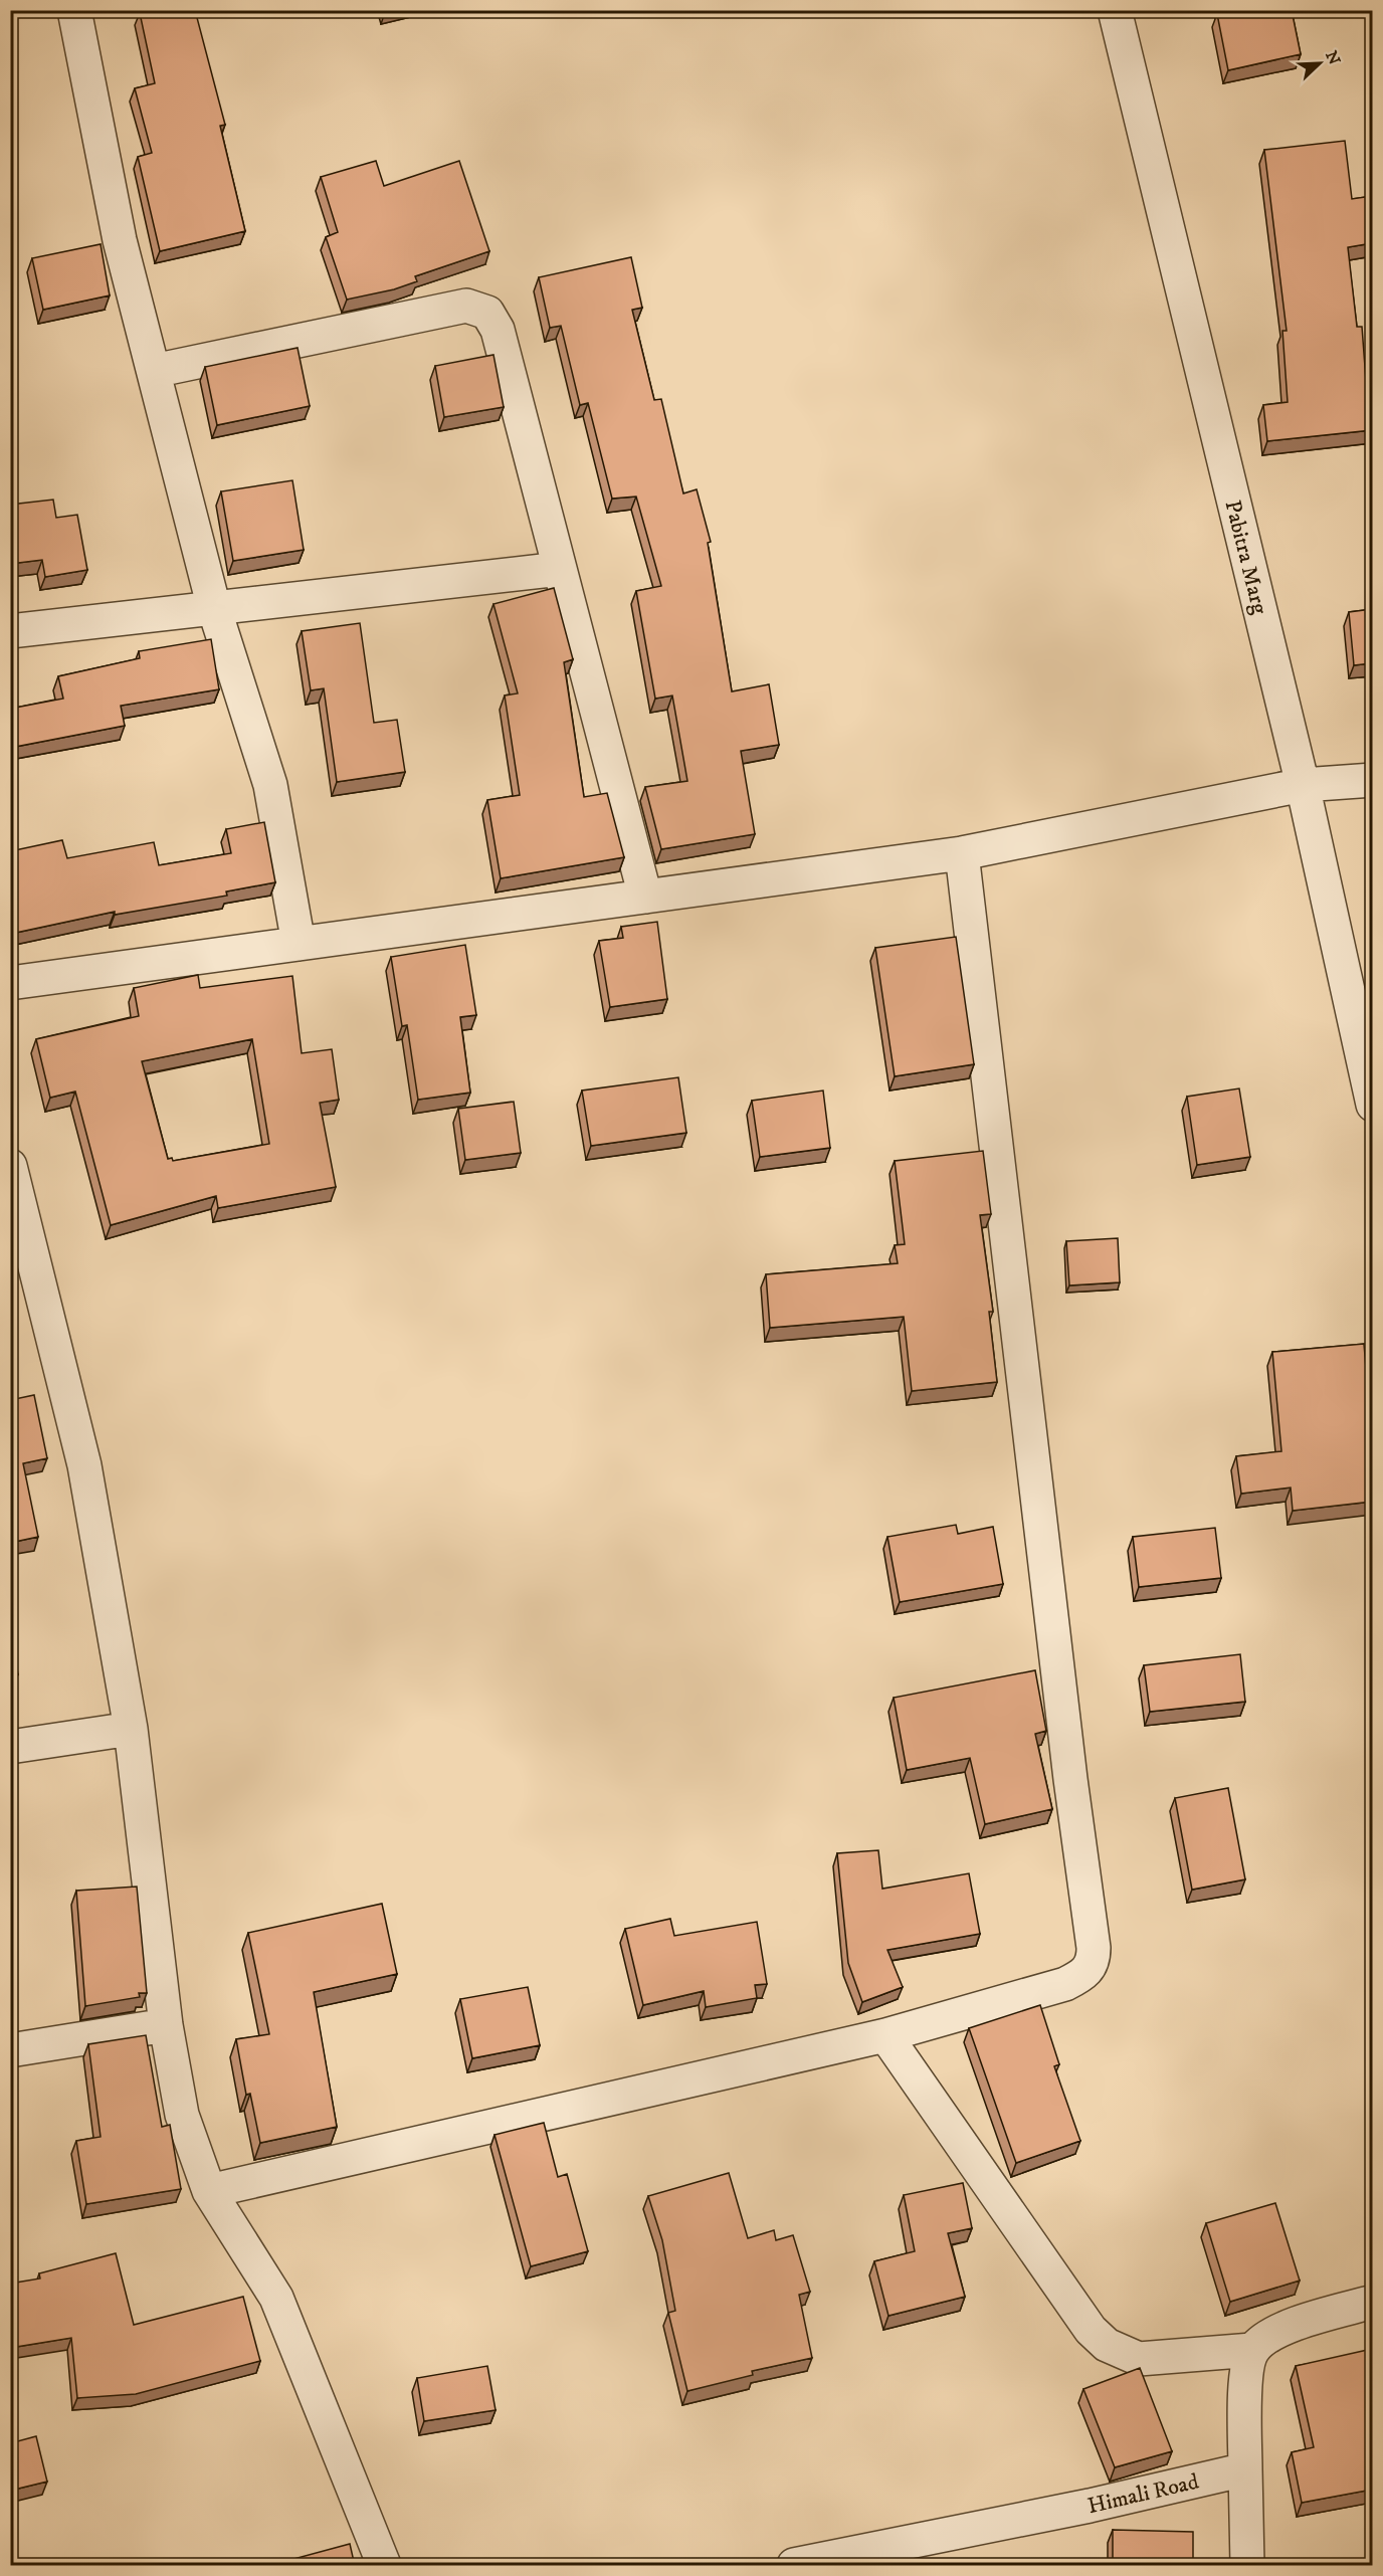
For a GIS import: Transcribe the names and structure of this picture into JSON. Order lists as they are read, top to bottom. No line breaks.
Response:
{"streets":{"street":["Pabitra Marg","Himali Road"]},"north":"top right"}
